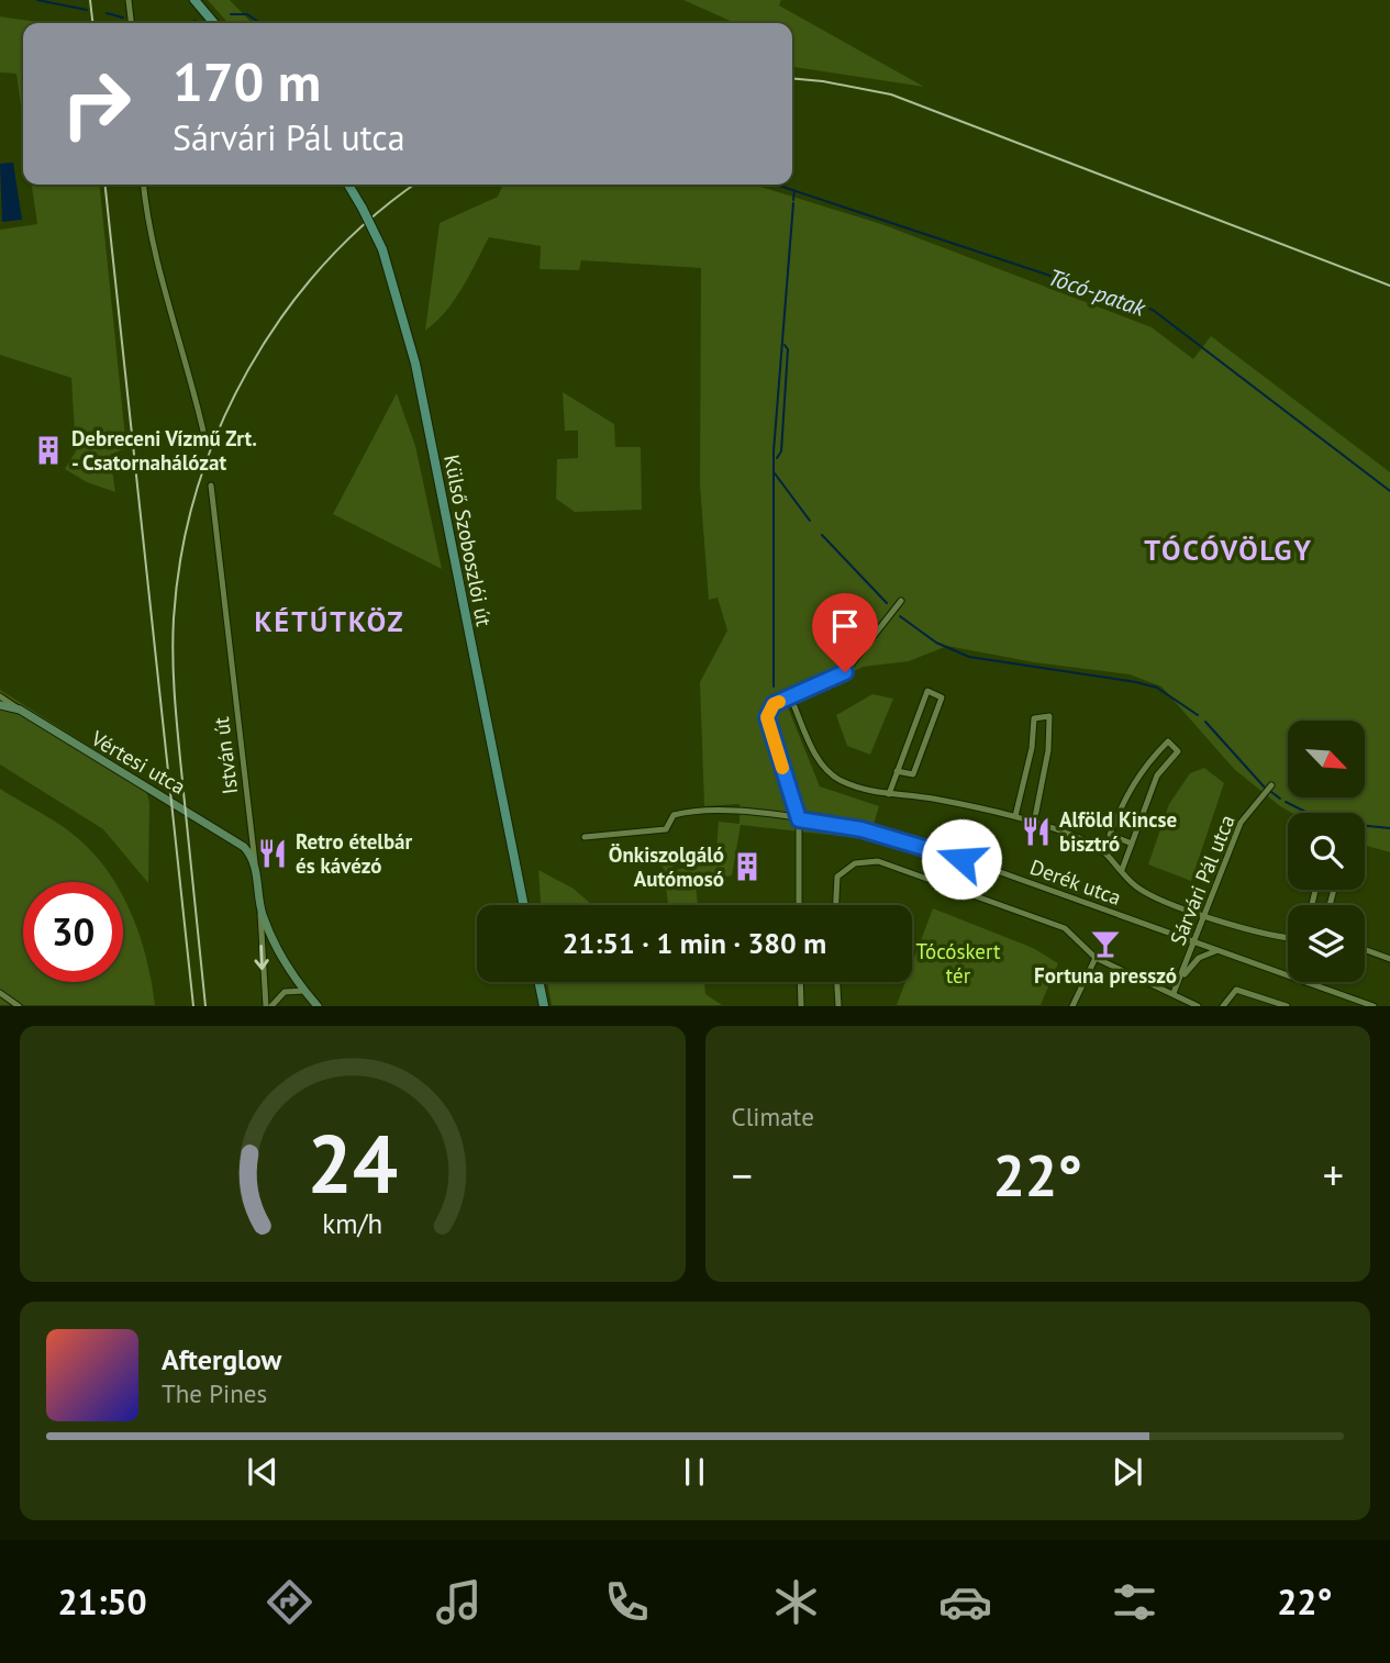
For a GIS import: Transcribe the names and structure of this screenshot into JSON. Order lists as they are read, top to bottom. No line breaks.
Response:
{"streets":{"main road":["Külső Szoboszlói út"],"street":["István út","Vértesi utca","Sárvári Pál utca","Derék utca"]},"crossings":[["István út","Vértesi utca"],["Sárvári Pál utca","Derék utca"]],"districts":["TÓCÓVÖLGY","KÉTÚTKÖZ"],"water":["Tócó-patak"],"parks":["Tócóskert tér"],"places":{"building":["Debreceni Vízmű Zrt. - Csatornahálózat","Önkiszolgáló Autómosó"],"restaurant":["Alföld Kincse bisztró","Retro ételbár és kávézó"],"bar":["Fortuna presszó"]},"north":"bottom right","page":{"turn":["170 m","Sárvári Pál utca"],"limit":"30","trip":"21:51 · 1 min · 380 m","tile":"Climate","heat":["−","22°","+"],"song":["Afterglow","The Pines"],"tabs":["21:50","22°"],"gauge":["24","km/h"]}}
